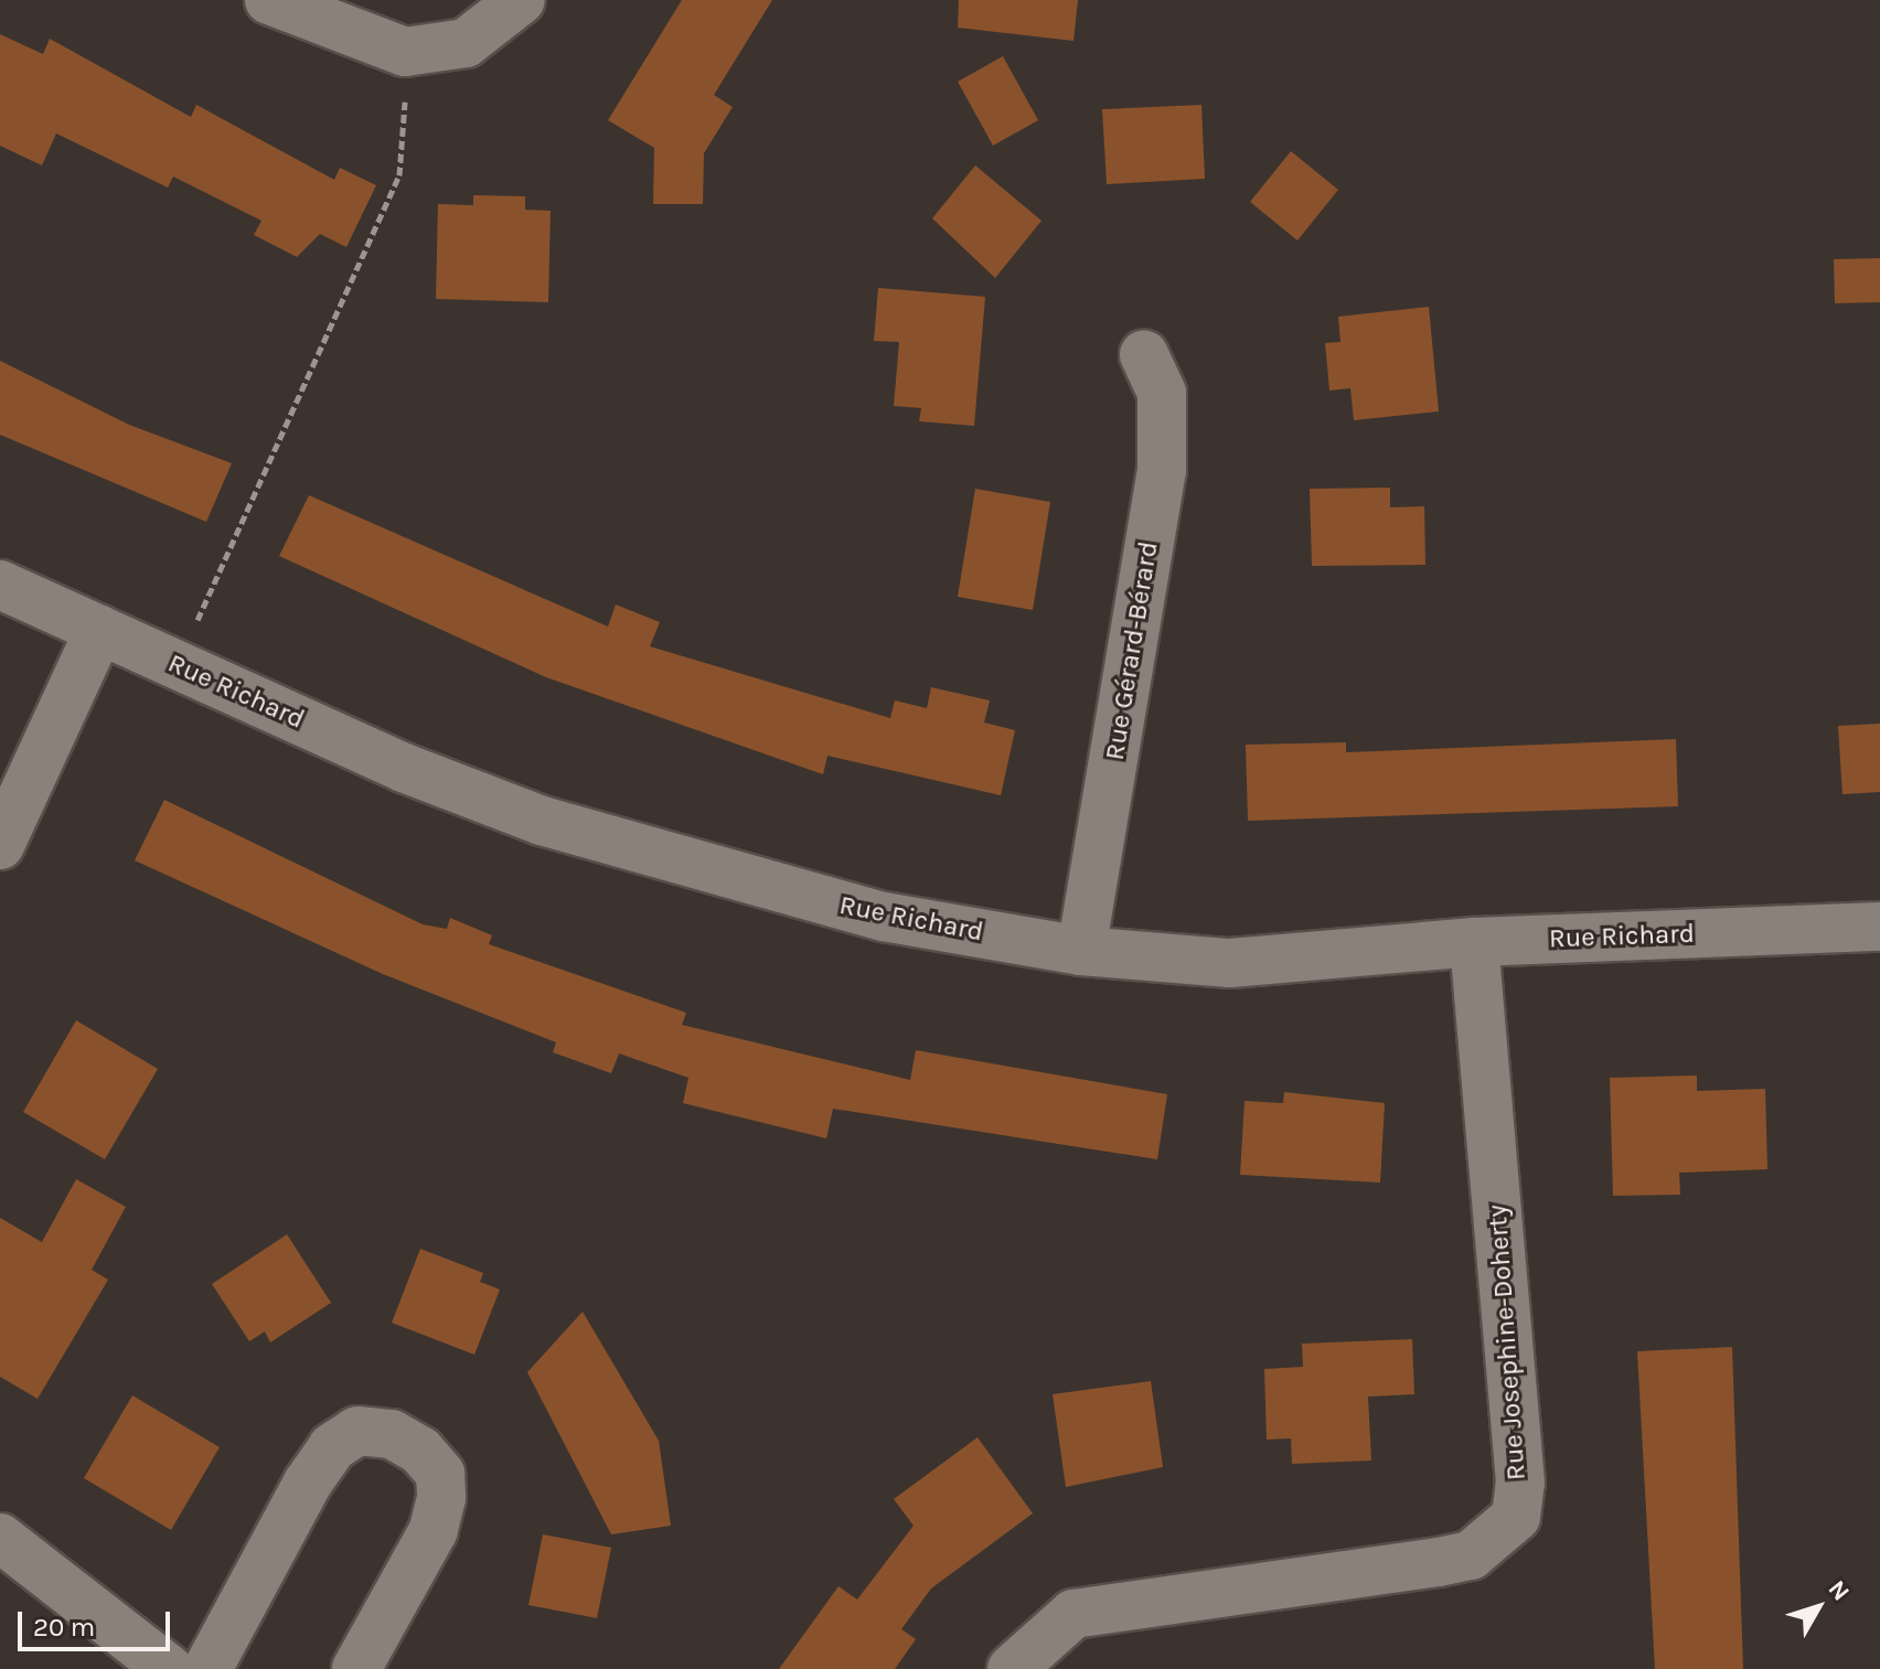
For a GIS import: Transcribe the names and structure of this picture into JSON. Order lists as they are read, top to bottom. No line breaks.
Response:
{"streets":{"street":["Rue Gérard-Bérard","Rue Richard","Rue Josephine-Doherty"]},"crossings":[["Rue Gérard-Bérard","Rue Richard"],["Rue Richard","Rue Josephine-Doherty"]],"scale_bar":"20 m","north":"top right"}
